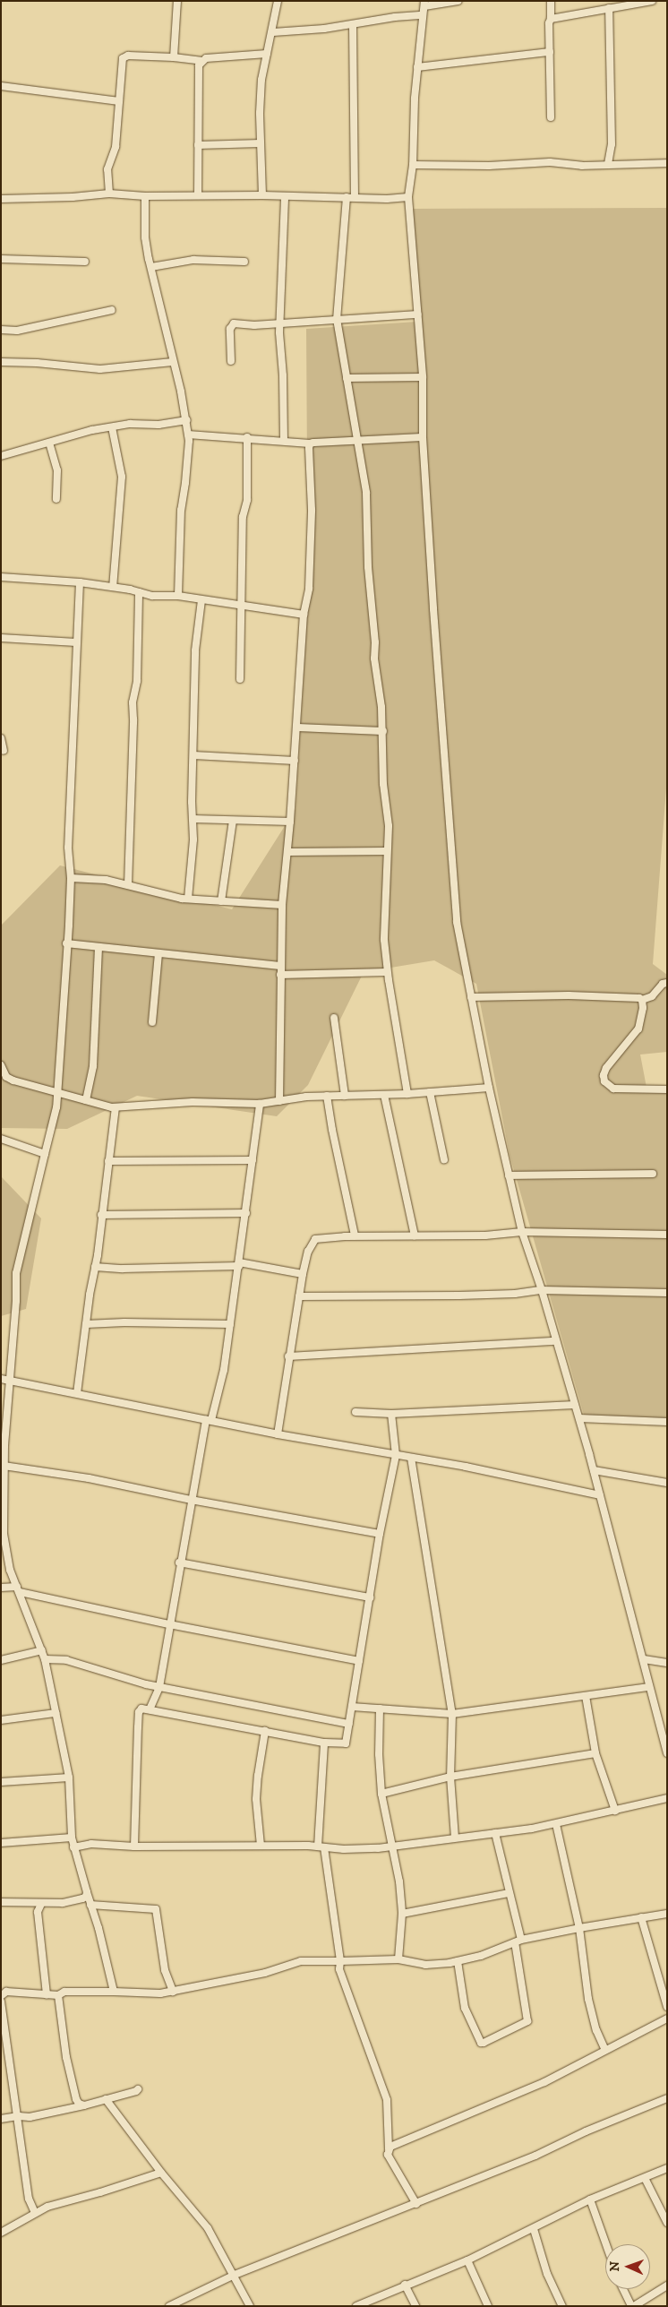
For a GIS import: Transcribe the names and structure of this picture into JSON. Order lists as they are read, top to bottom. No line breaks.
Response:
{"north":"left"}
